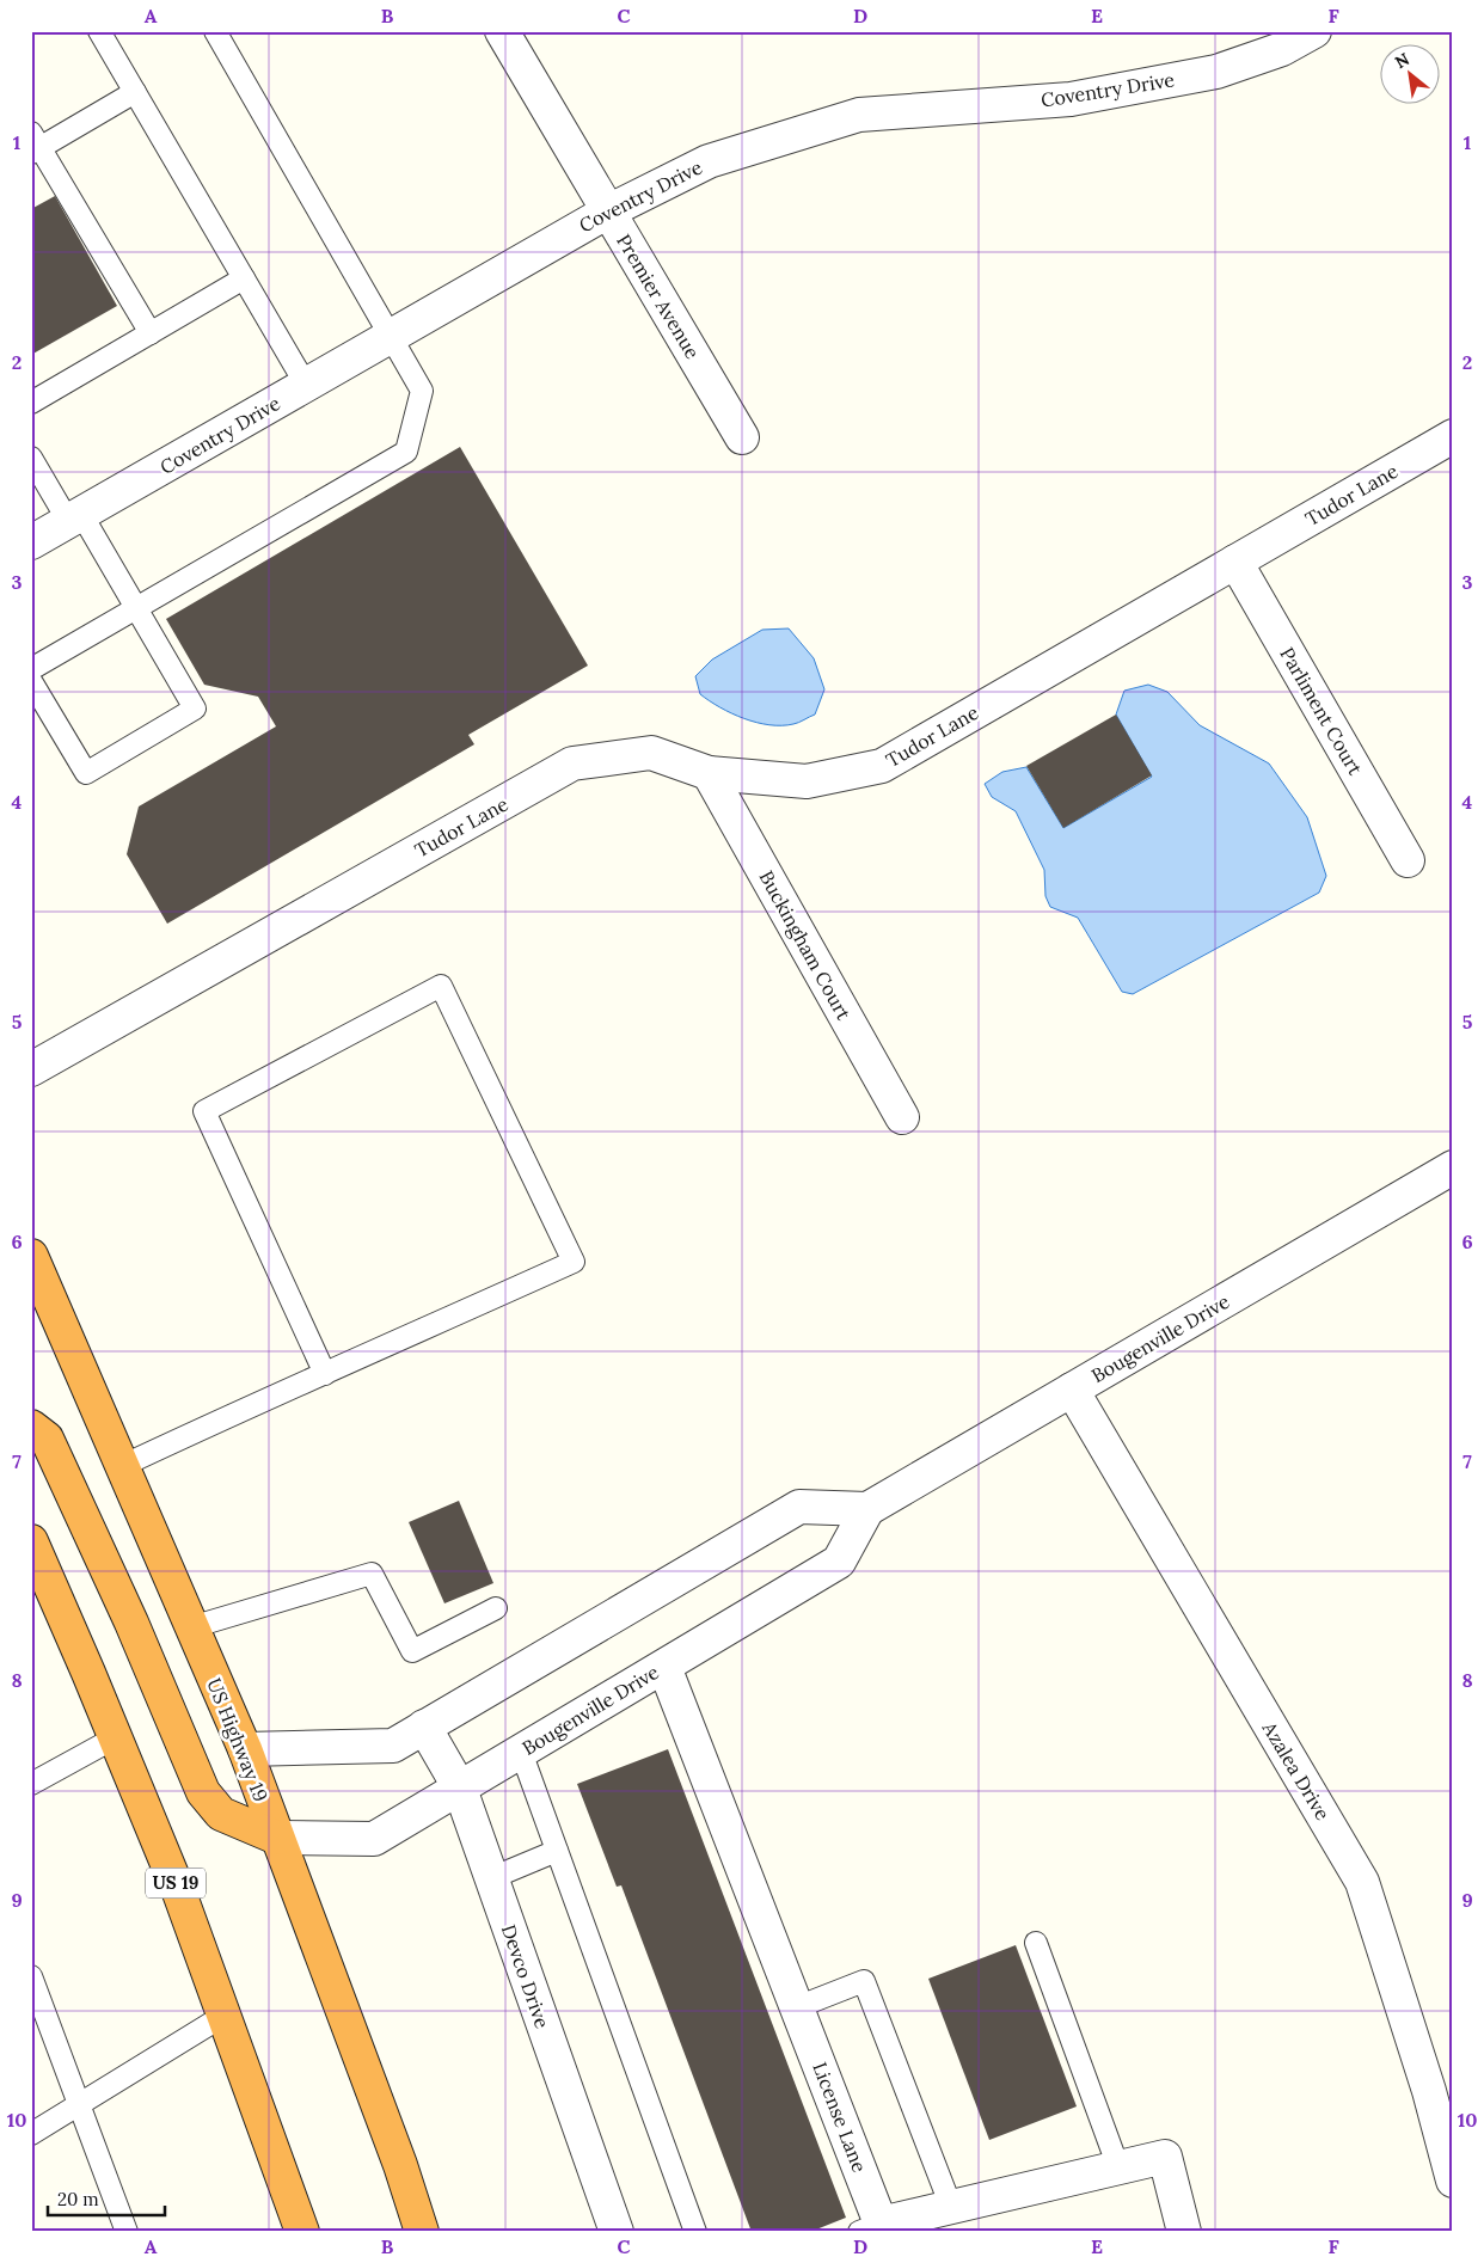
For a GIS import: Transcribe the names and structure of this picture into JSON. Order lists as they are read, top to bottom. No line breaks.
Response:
{"streets":{"highway":["US Highway 19","US 19"],"street":["Coventry Drive","Premier Avenue","Tudor Lane","Parliment Court","Buckingham Court","Bougenville Drive","Azalea Drive","Devco Drive","License Lane"]},"crossings":[["Coventry Drive","Premier Avenue"],["Tudor Lane","Parliment Court"],["Tudor Lane","Buckingham Court"],["Bougenville Drive","US Highway 19"],["Bougenville Drive","Azalea Drive"],["Bougenville Drive","Devco Drive"],["Bougenville Drive","License Lane"]],"scale_bar":"20 m","north":"top left","grid":{"columns":["A","B","C","D","E","F"],"rows":["1","2","3","4","5","6","7","8","9","10"]}}
